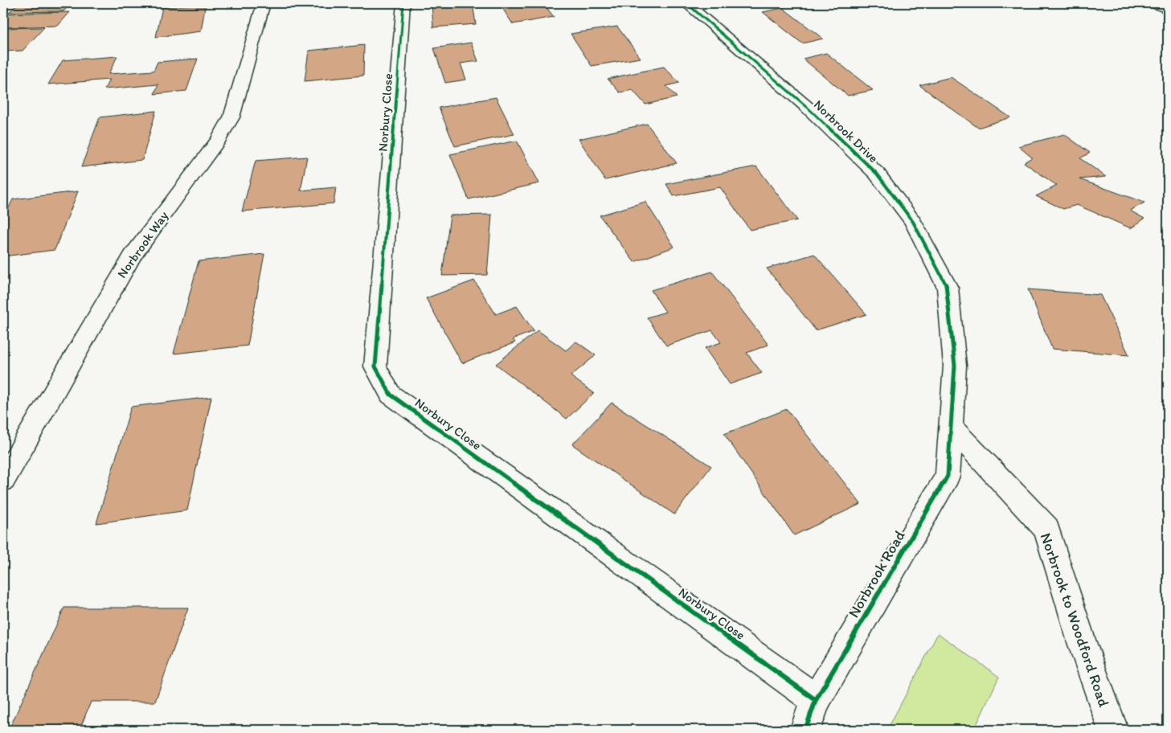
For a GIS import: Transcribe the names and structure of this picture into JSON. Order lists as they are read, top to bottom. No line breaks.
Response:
{"streets":{"street":["Norbury Close","Norbrook Drive","Norbrook Way","Norbrook Road","Norbrook to Woodford Road"]},"crossings":[["Norbury Close","Norbrook Road"],["Norbrook Drive","Norbrook Road"],["Norbrook Drive","Norbrook to Woodford Road"],["Norbrook Road","Norbrook to Woodford Road"]]}
